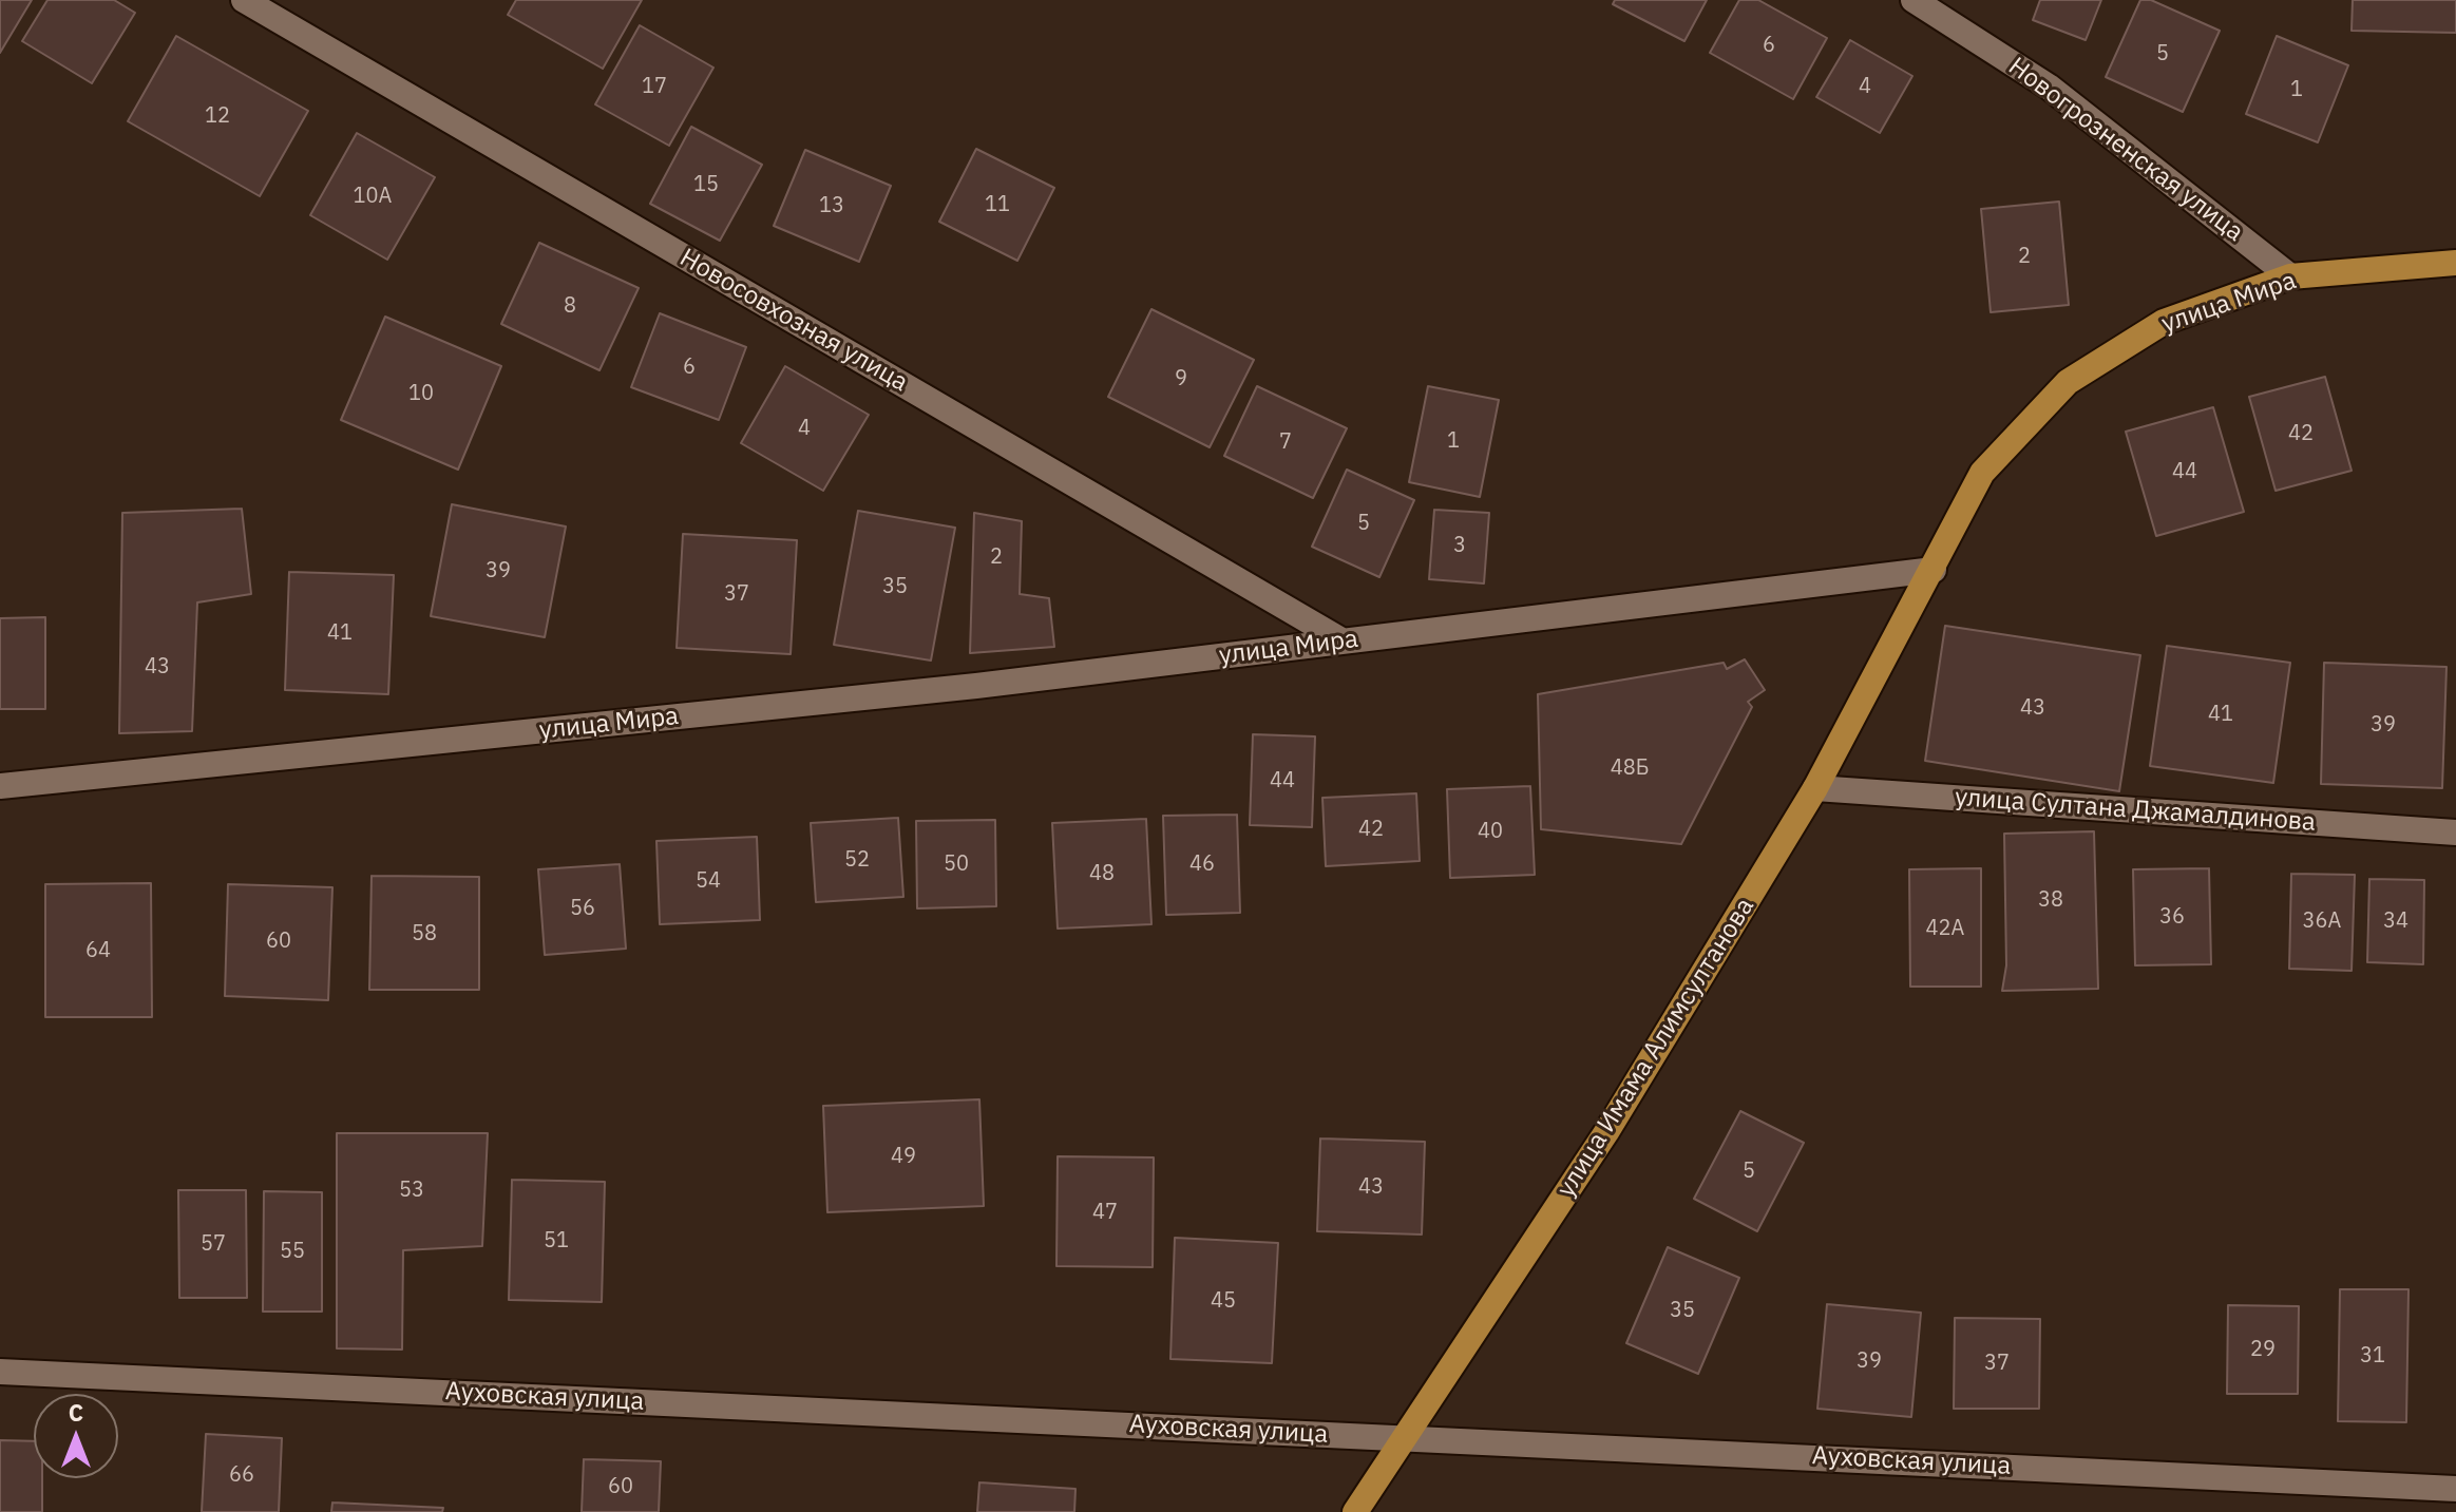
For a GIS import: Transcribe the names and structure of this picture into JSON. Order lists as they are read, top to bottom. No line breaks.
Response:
{"streets":{"main road":["улица Мира","улица Имама Алимсултанова"],"street":["Новогрозненская улица","Новосовхозная улица","улица Султана Джамалдинова","Ауховская улица"]},"crossings":[["Новогрозненская улица","улица Мира"],["улица Мира","Новосовхозная улица"],["улица Мира","улица Имама Алимсултанова"],["улица Султана Джамалдинова","улица Имама Алимсултанова"],["улица Имама Алимсултанова","Ауховская улица"]],"house_numbers":["6","5","17","4","1","12","15","10А","11","13","2","8","6","9","10","4","42","1","7","44","5","3","2","39","35","37","41","43","43","41","39","48Б","44","42","40","52","50","46","48","54","38","56","36","36А","34","42А","58","60","64","49","5","43","53","47","51","57","55","45","35","29","31","39","37","66","60"],"north":"top"}
